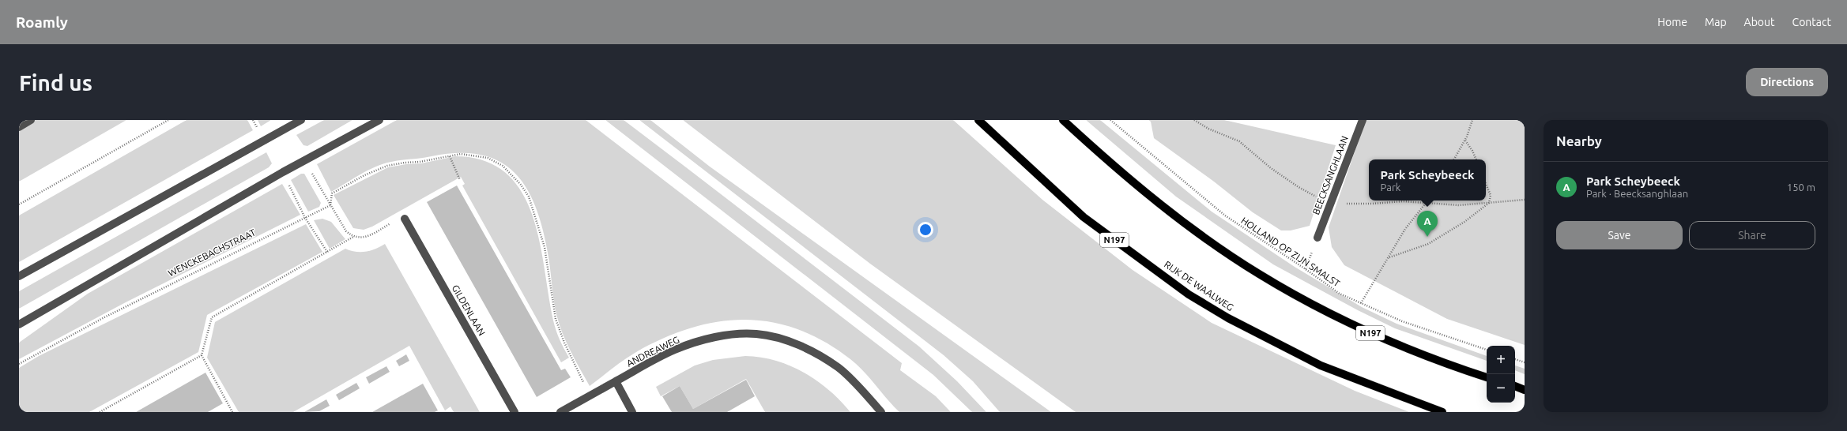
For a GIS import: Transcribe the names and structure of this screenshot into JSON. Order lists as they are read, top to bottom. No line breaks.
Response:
{"streets":{"main road":["N197","RIJK DE WAALWEG"],"street":["BEECKSANGHLAAN","GILDENLAAN","ANDREAWEG"],"path":["HOLLAND OP ZIJN SMALST","WENCKEBACHSTRAAT"]},"page":{"header":"Roamly","nav":["Home","Map","About","Contact"],"buttons":["Directions",["Save","Share"]],"title":"Find us","heading":"Nearby","popup":["Park Scheybeeck","Park"],"list":[{"mark":"A","name":"Park Scheybeeck","note":"Park · Beecksanghlaan","value":"150 m"}],"pins":"A","map_buttons":["+","−"]}}
